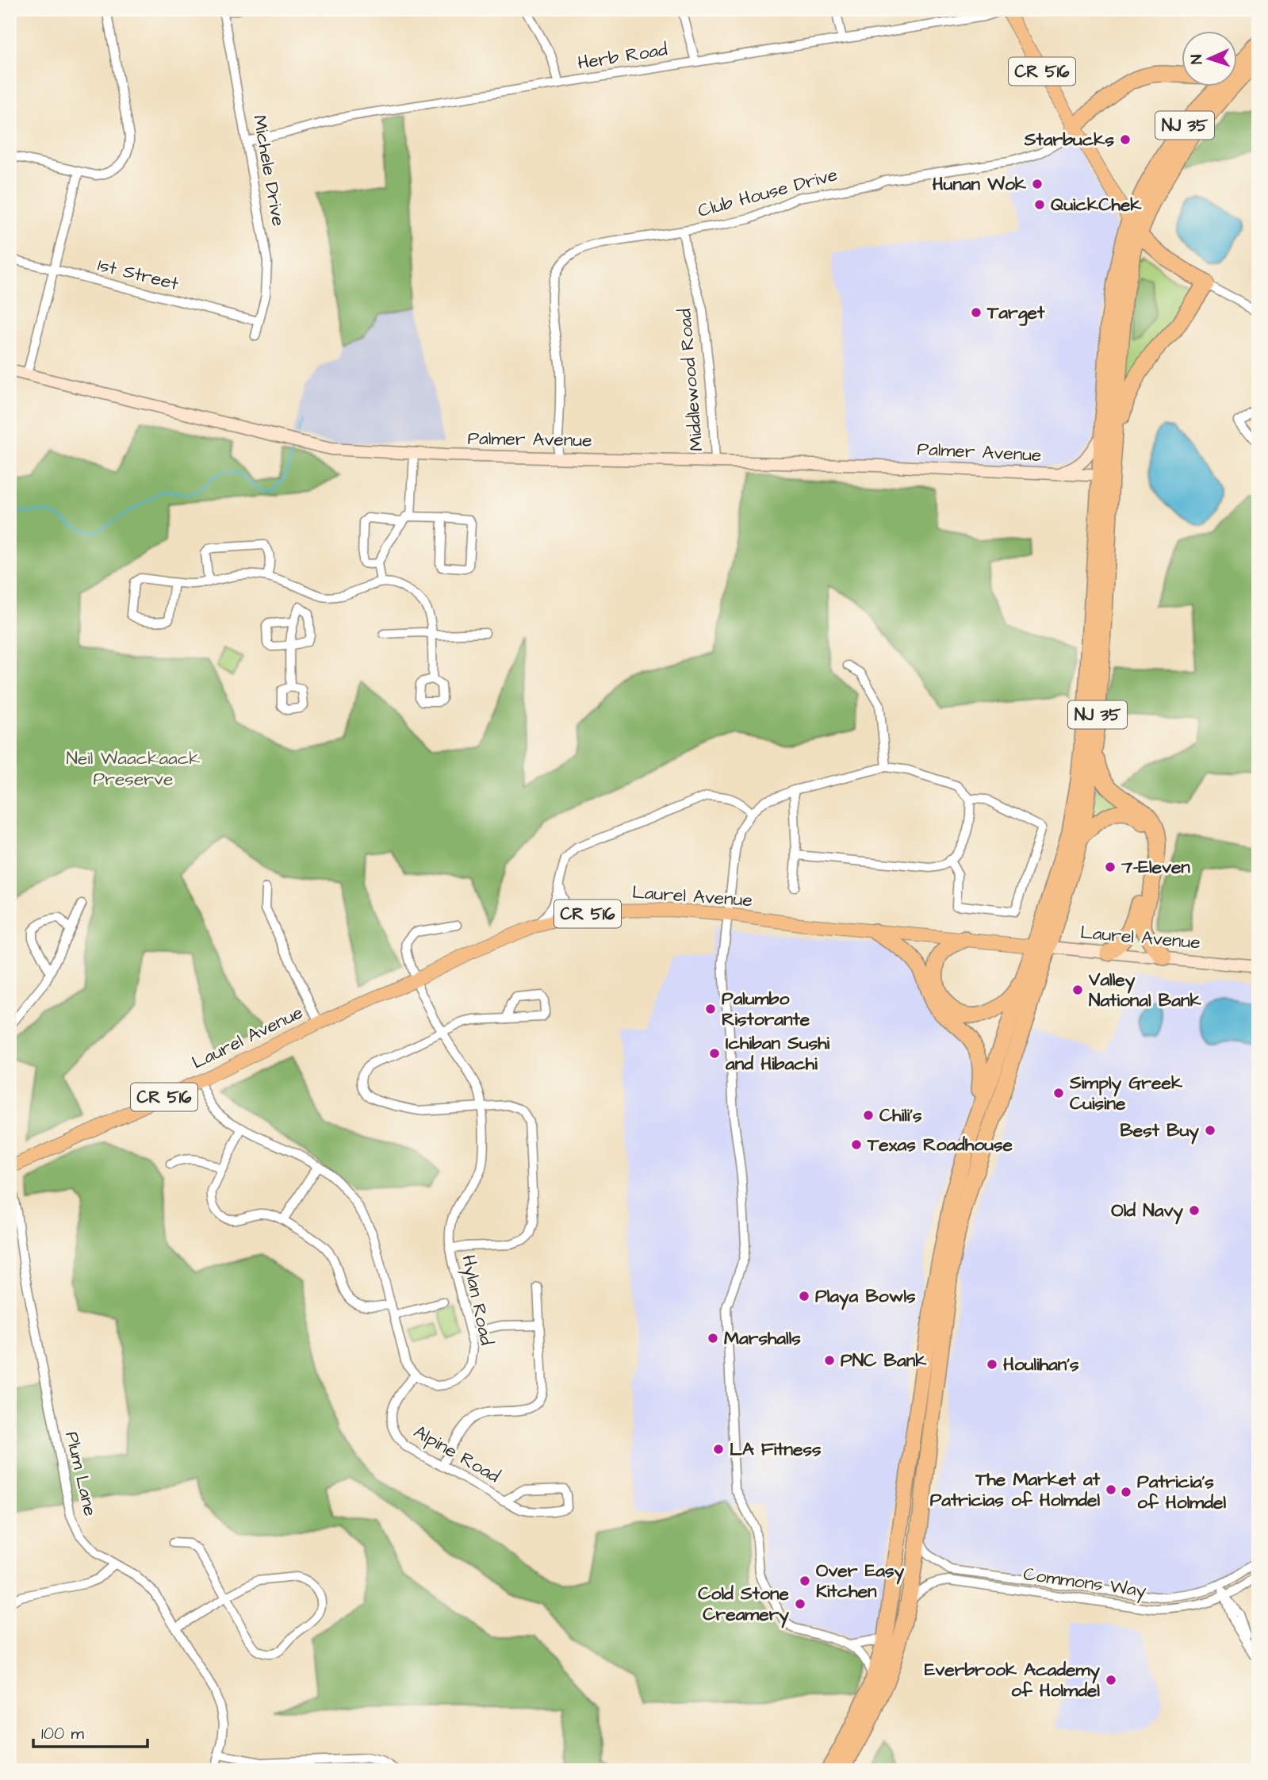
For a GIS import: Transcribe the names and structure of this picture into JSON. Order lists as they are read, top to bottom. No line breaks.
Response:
{"streets":{"highway":["CR 516","NJ 35"],"main road":["Laurel Avenue"],"street":["Herb Road","Michele Drive","Club House Drive","1st Street","Middlewood Road","Palmer Avenue","Hylan Road","Alpine Road","Plum Lane","Commons Way"]},"crossings":[["Herb Road","CR 516"],["Herb Road","Michele Drive"],["CR 516","NJ 35"],["CR 516","Club House Drive"],["NJ 35","Palmer Avenue"],["NJ 35","Laurel Avenue"],["NJ 35","Commons Way"],["Michele Drive","1st Street"],["Club House Drive","Middlewood Road"],["Club House Drive","Palmer Avenue"],["Middlewood Road","Palmer Avenue"],["Laurel Avenue","Hylan Road"],["Hylan Road","Alpine Road"]],"parks":["Neil Waackaack Preserve"],"places":["Starbucks","Hunan Wok","QuickChek","Target","7-Eleven","Valley National Bank","Palumbo Ristorante","Ichiban Sushi and Hibachi","Simply Greek Cuisine","Chili's","Best Buy","Texas Roadhouse","Old Navy","Playa Bowls","Marshalls","PNC Bank","Houlihan's","LA Fitness","The Market at Patricias of Holmdel","Patricia's of Holmdel","Over Easy Kitchen","Cold Stone Creamery","Everbrook Academy of Holmdel"],"scale_bar":"100 m","north":"left"}
